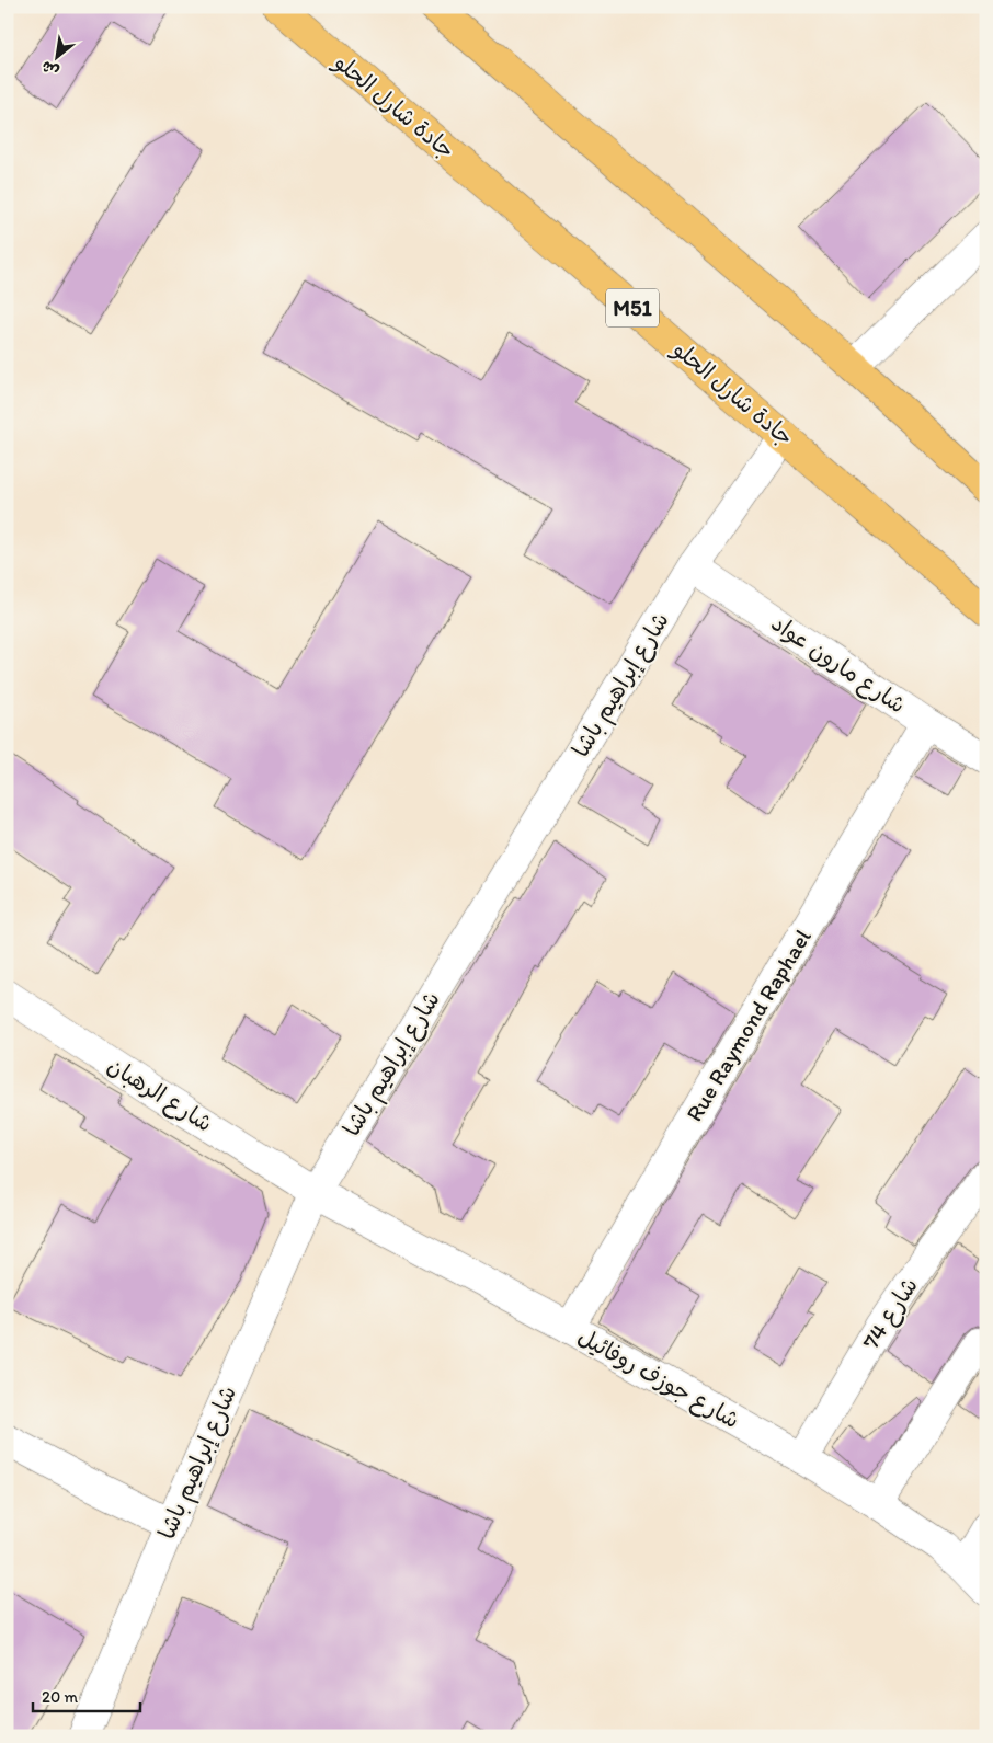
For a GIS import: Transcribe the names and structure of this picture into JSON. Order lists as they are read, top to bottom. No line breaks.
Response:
{"streets":{"highway":["جادة شارل الحلو","M51"],"street":["شارع مارون عواد","شارع إبراهيم باشا","Rue Raymond Raphael","شارع الرهبان","شارع 74","شارع جوزف روفائيل"]},"crossings":[["جادة شارل الحلو","شارع إبراهيم باشا"],["شارع مارون عواد","شارع إبراهيم باشا"],["شارع مارون عواد","Rue Raymond Raphael"],["شارع إبراهيم باشا","شارع الرهبان"],["شارع إبراهيم باشا","شارع جوزف روفائيل"],["Rue Raymond Raphael","شارع جوزف روفائيل"],["شارع الرهبان","شارع جوزف روفائيل"],["شارع 74","شارع جوزف روفائيل"]],"scale_bar":"20 m","north":"bottom left"}
